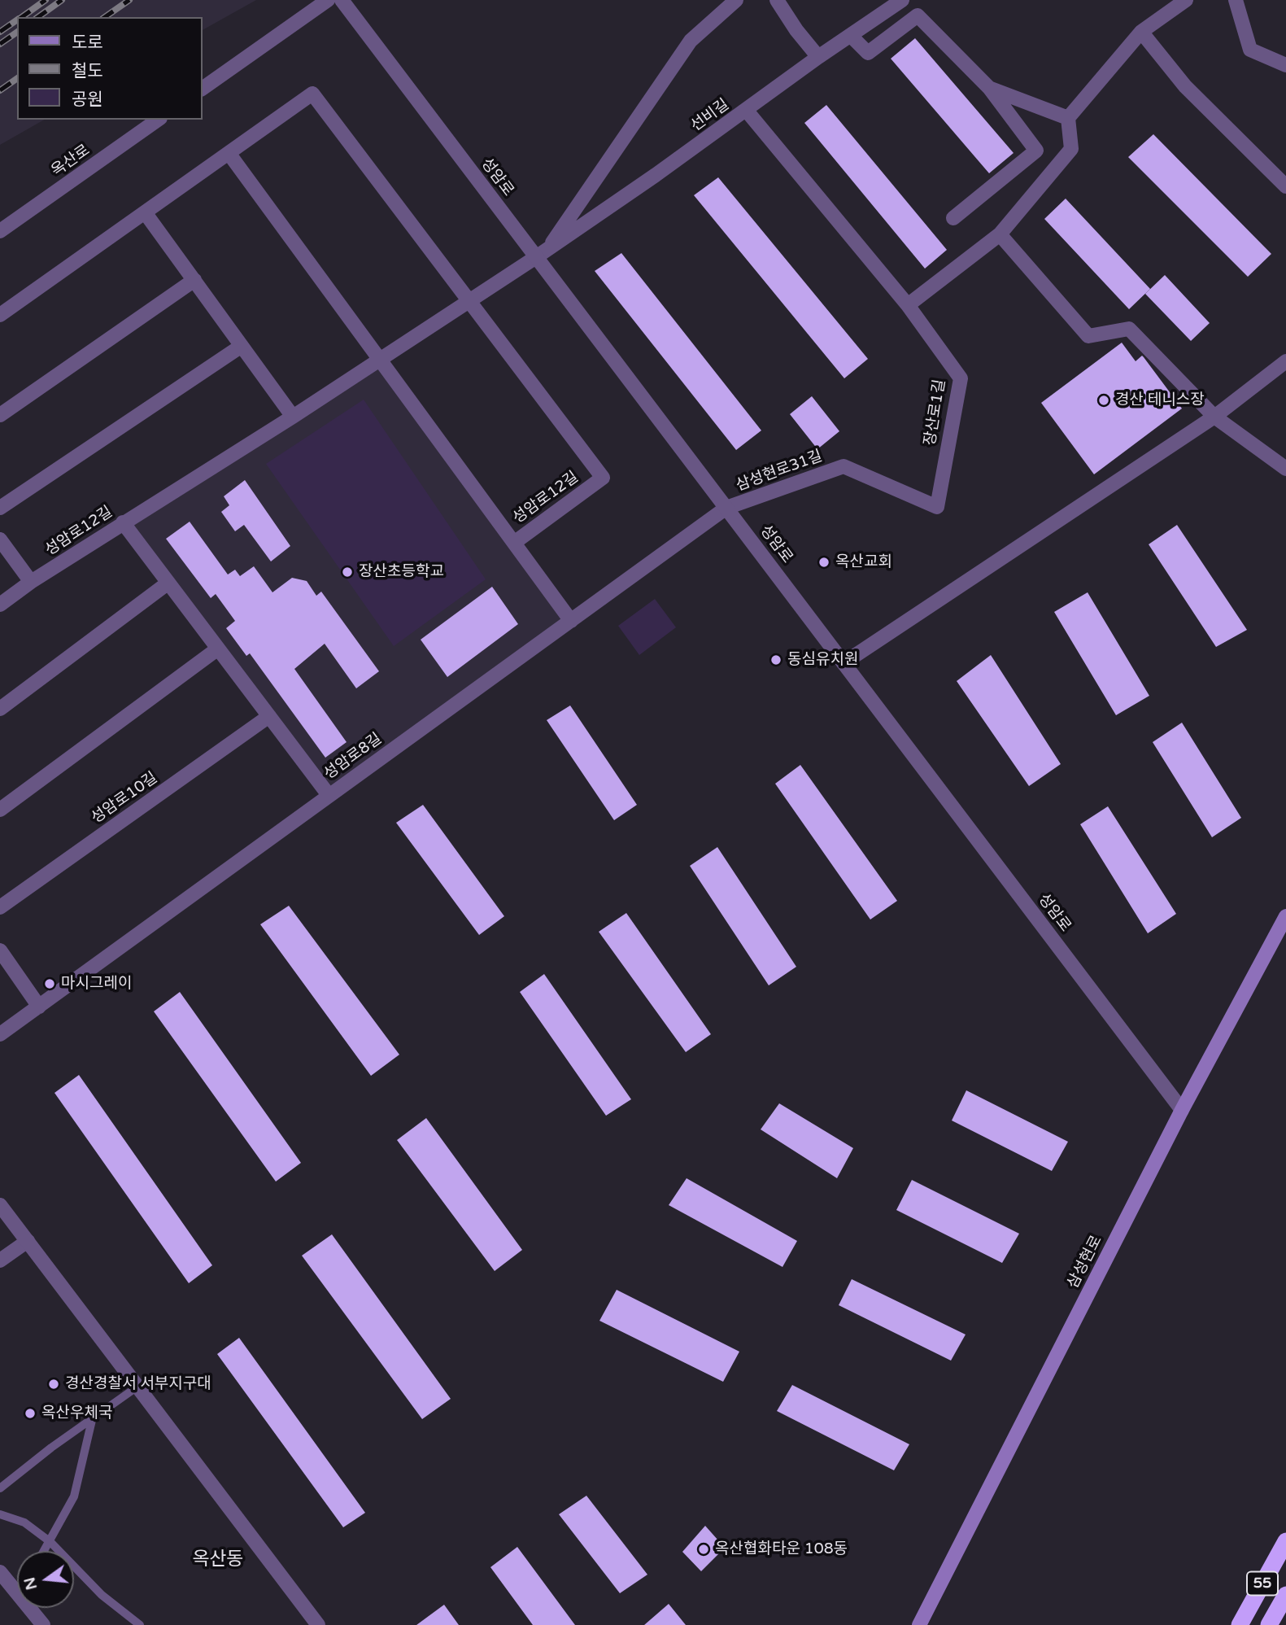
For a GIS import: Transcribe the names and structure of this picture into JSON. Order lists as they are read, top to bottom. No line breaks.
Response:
{"streets":{"highway":["55"],"main road":["삼성현로"],"street":["선비길","옥산로","성암로","장산로1길","삼성현로31길","성암로12길","성암로8길","성암로10길"]},"crossings":[["선비길","성암로"],["선비길","장산로1길"],["선비길","성암로12길"],["성암로","삼성현로31길"],["성암로","성암로12길"],["성암로","성암로8길"],["성암로","삼성현로"],["장산로1길","삼성현로31길"],["삼성현로31길","성암로8길"]],"districts":["옥산동"],"places":["경산 테니스장","옥산교회","장산초등학교","동심유치원","마시그레이","경산경찰서 서부지구대","옥산우체국","옥산협화타운 108동"],"legend":["도로","철도","공원"],"north":"left"}
